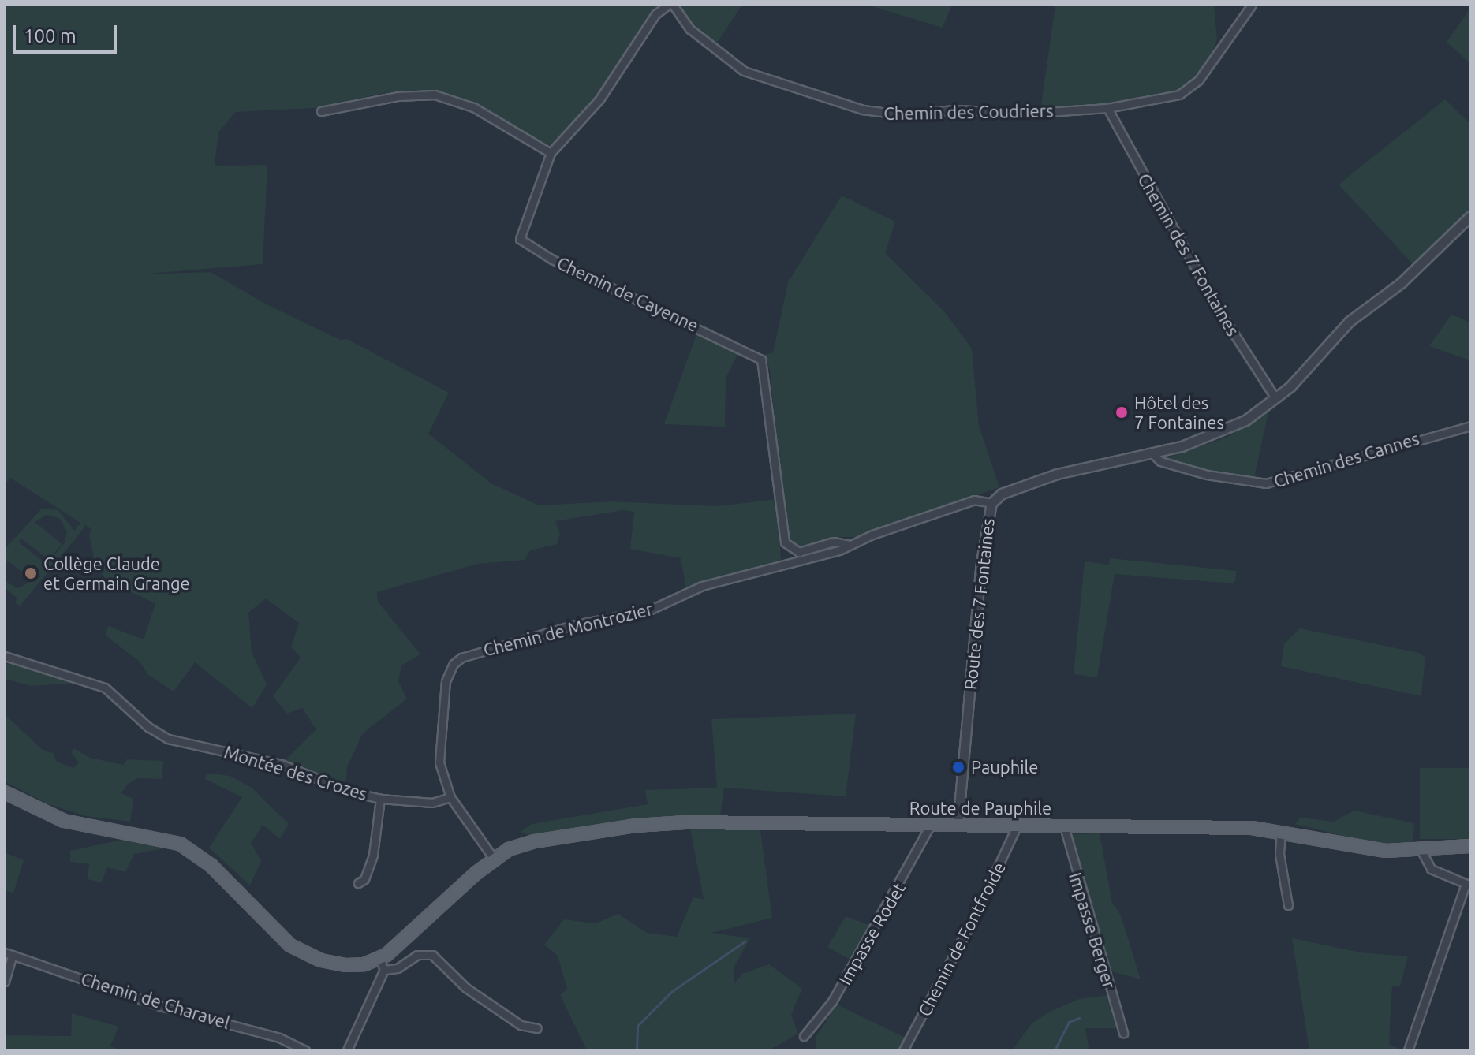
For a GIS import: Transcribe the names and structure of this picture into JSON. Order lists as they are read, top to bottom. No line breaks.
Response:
{"streets":{"main road":["Route de Pauphile"],"street":["Chemin des Coudriers","Chemin des 7 Fontaines","Chemin de Cayenne","Chemin des Cannes","Route des 7 Fontaines","Chemin de Montrozier","Montée des Crozes","Impasse Berger","Impasse Rodet","Chemin de Fontfroide","Chemin de Charavel"]},"crossings":[["Chemin des Coudriers","Chemin des 7 Fontaines"],["Chemin des Coudriers","Chemin de Cayenne"],["Chemin des 7 Fontaines","Route des 7 Fontaines"],["Chemin de Cayenne","Chemin de Montrozier"],["Chemin des Cannes","Route des 7 Fontaines"],["Route des 7 Fontaines","Chemin de Montrozier"],["Route des 7 Fontaines","Route de Pauphile"],["Chemin de Montrozier","Montée des Crozes"],["Chemin de Montrozier","Route de Pauphile"],["Route de Pauphile","Impasse Berger"],["Route de Pauphile","Impasse Rodet"],["Route de Pauphile","Chemin de Fontfroide"]],"places":["Hôtel des 7 Fontaines","Collège Claude et Germain Grange","Pauphile"],"scale_bar":"100 m"}
